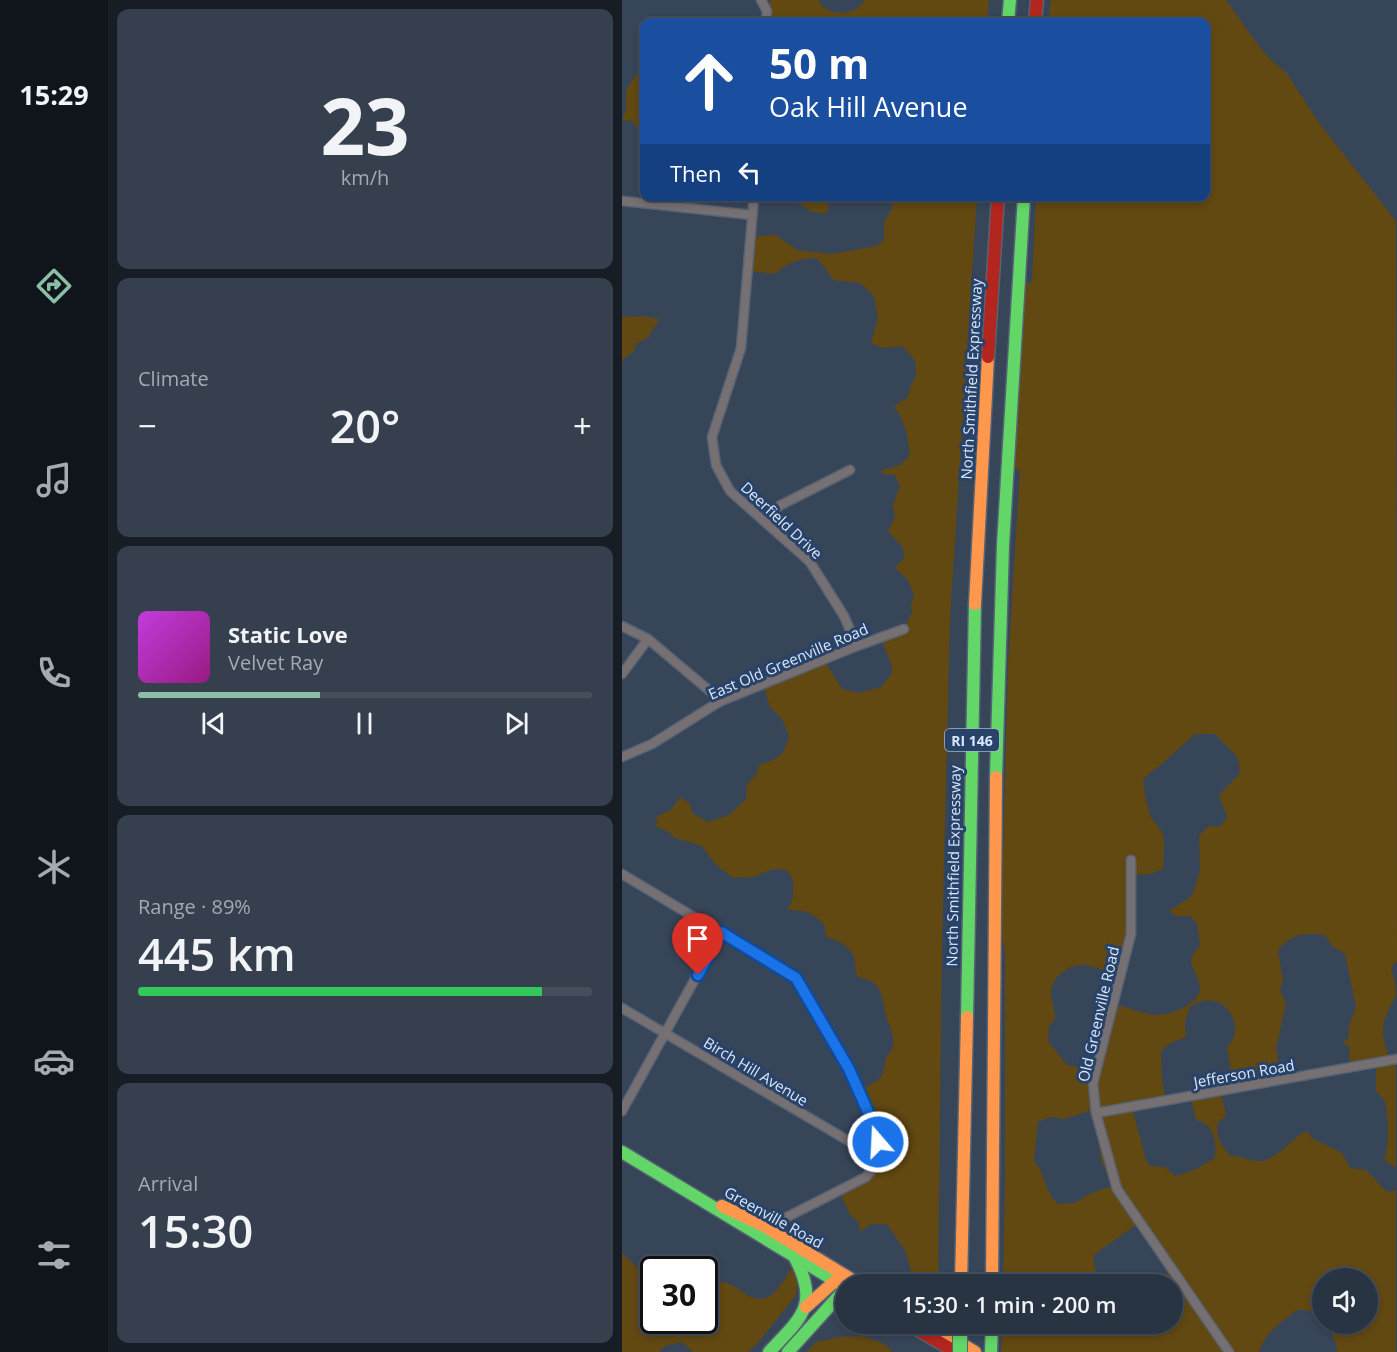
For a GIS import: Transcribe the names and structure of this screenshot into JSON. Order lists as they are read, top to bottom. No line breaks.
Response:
{"streets":{"main road":["North Smithfield Expressway","RI 146","Greenville Road"],"street":["Deerfield Drive","East Old Greenville Road","Old Greenville Road","Birch Hill Avenue","Jefferson Road"]},"crossings":[["Deerfield Drive","East Old Greenville Road"],["Old Greenville Road","Jefferson Road"]],"page":{"tabs":"15:29","tile":[["23","km/h"],"Climate",["Range · 89%","445 km"],["Arrival","15:30"]],"turn":["50 m","Oak Hill Avenue"],"then":"Then","heat":["−","20°","+"],"song":["Static Love","Velvet Ray"],"limit":"30","trip":"15:30 · 1 min · 200 m"}}
